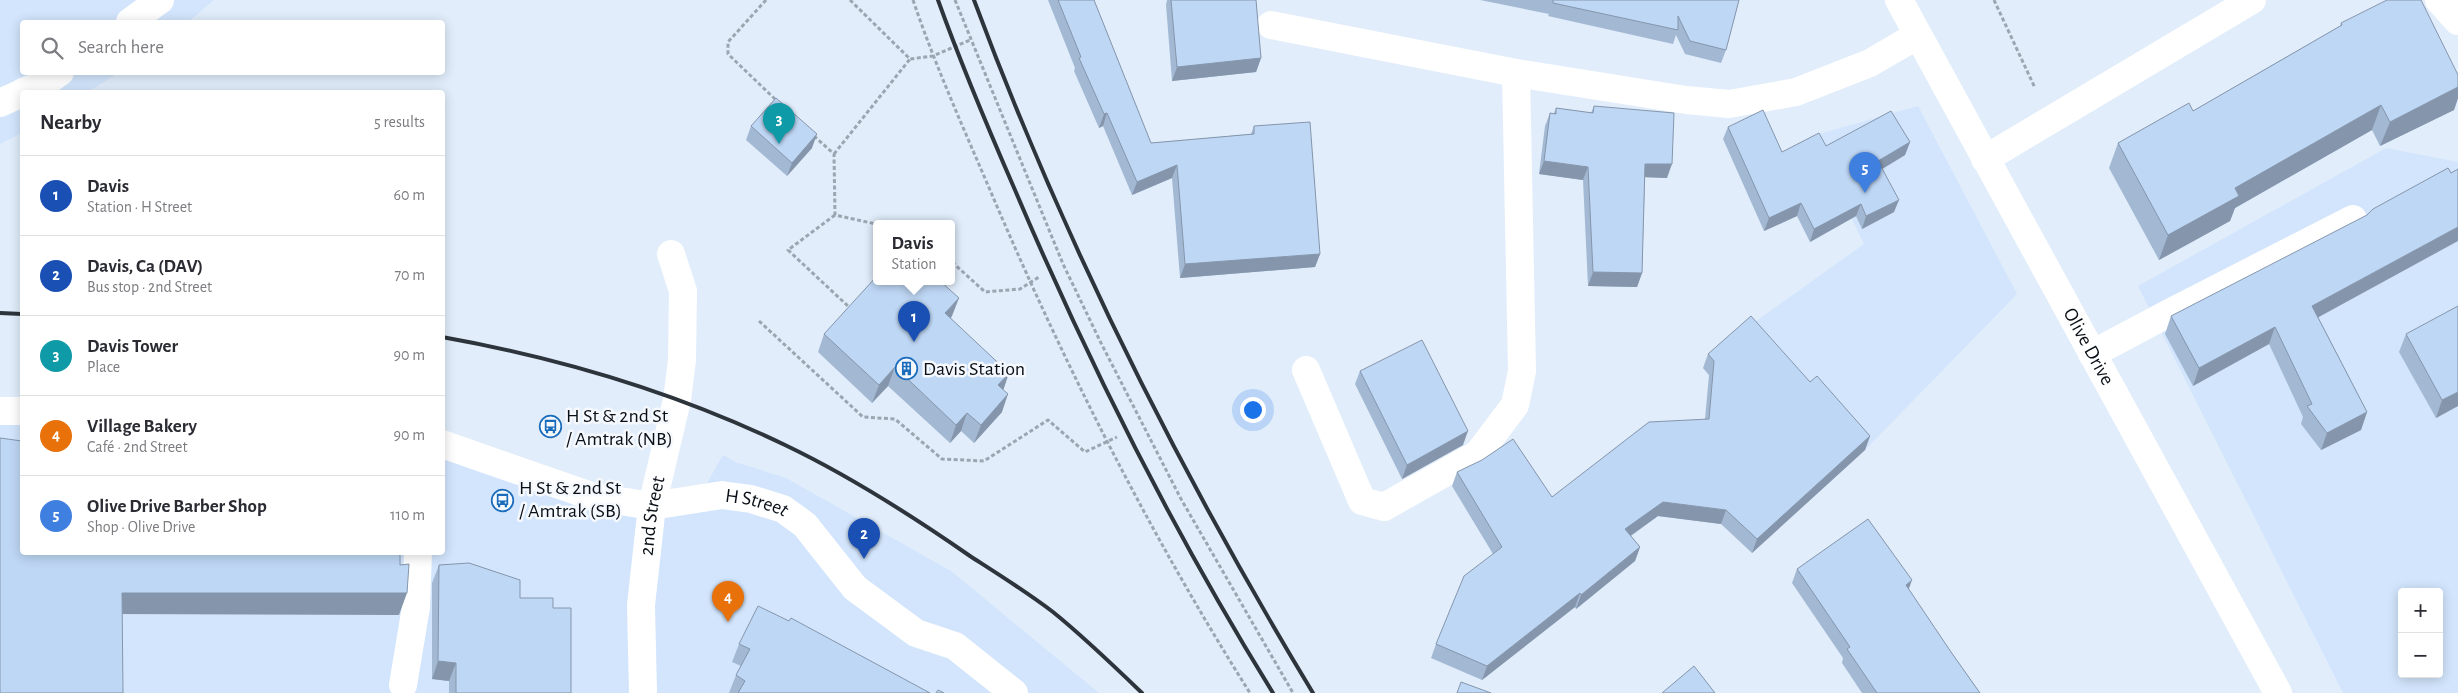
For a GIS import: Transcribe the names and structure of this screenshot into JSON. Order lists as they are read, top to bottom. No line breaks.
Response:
{"streets":{"street":["Olive Drive","H Street","2nd Street"]},"crossings":[["H Street","2nd Street"]],"places":{"building":["Davis Station"],"bus stop":["H St & 2nd St / Amtrak (NB)","H St & 2nd St / Amtrak (SB)"]},"page":{"search":"Search here","heading":["Nearby","5 results"],"pins":["3","5","1","2","4"],"list":[{"mark":"1","name":"Davis","note":"Station · H Street","value":"60 m"},{"mark":"2","name":"Davis, Ca (DAV)","note":"Bus stop · 2nd Street","value":"70 m"},{"mark":"3","name":"Davis Tower","note":"Place","value":"90 m"},{"mark":"4","name":"Village Bakery","note":"Café · 2nd Street","value":"90 m"},{"mark":"5","name":"Olive Drive Barber Shop","note":"Shop · Olive Drive","value":"110 m"}],"popup":["Davis","Station"],"map_buttons":["+","−"]}}
